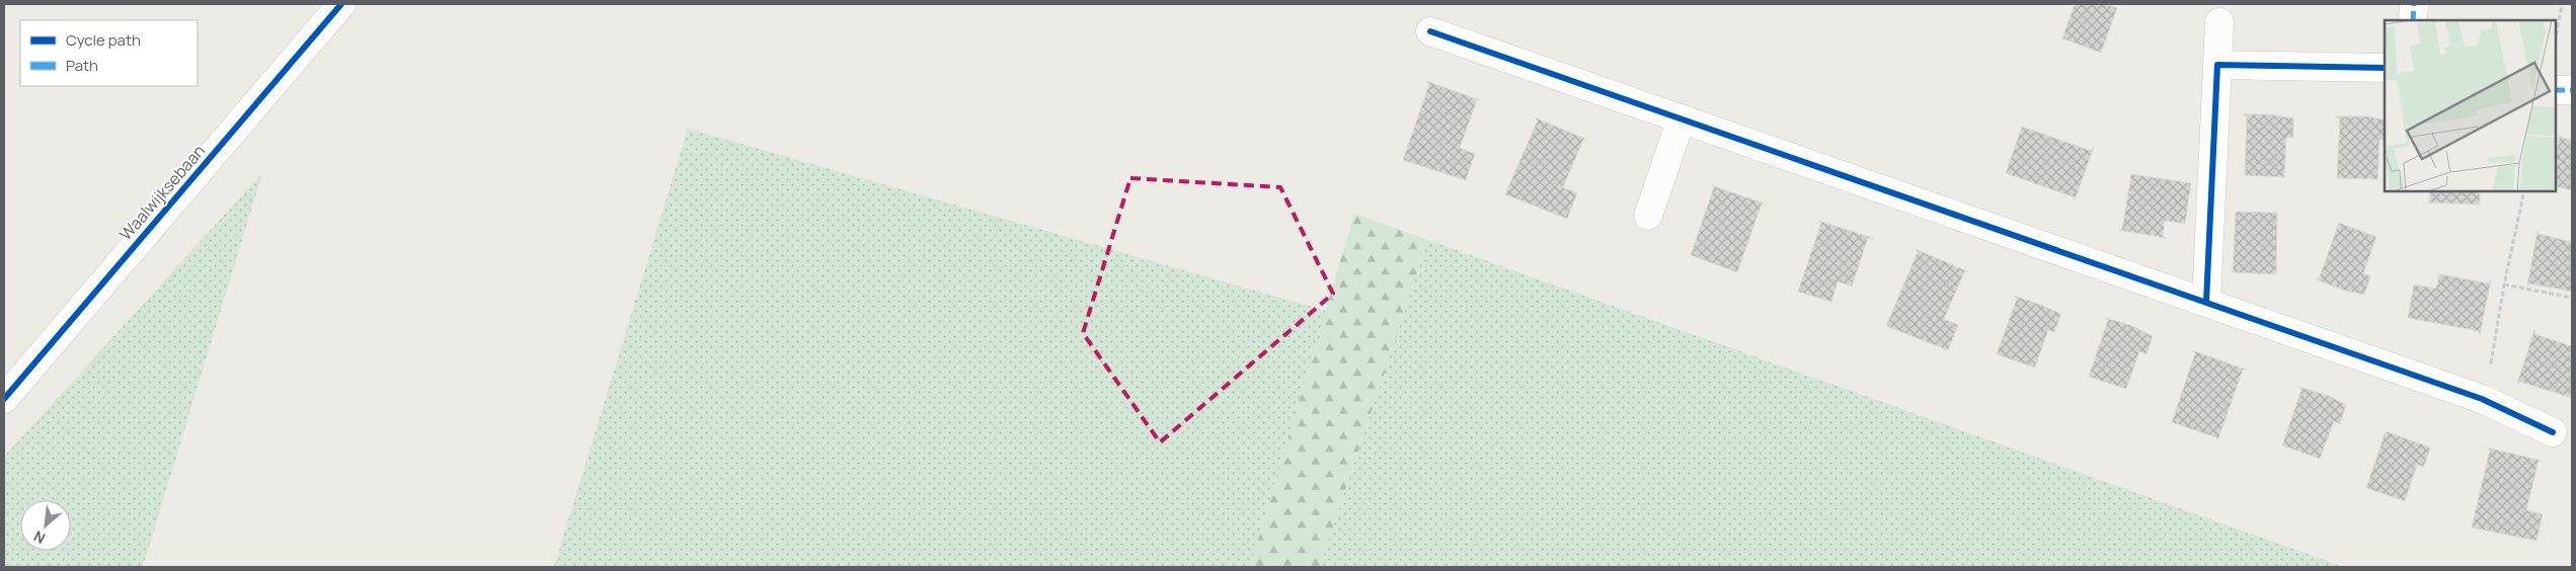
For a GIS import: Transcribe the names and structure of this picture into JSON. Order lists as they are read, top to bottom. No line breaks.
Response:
{"streets":{"street":["Waalwijksebaan"]},"legend":["Cycle path","Path"],"north":"bottom left"}
